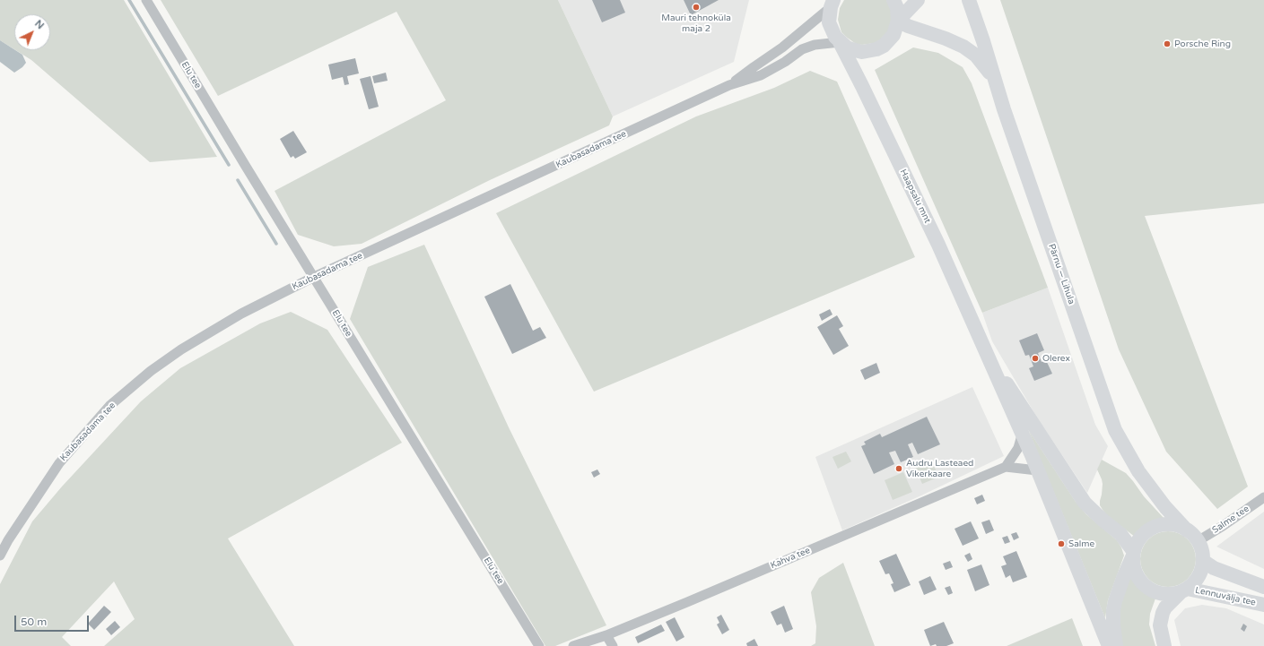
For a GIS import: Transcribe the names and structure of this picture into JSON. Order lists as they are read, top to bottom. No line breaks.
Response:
{"streets":{"main road":["Haapsalu mnt","Pärnu — Lihula","Lennuvälja tee"],"street":["Elu tee","Kaubasadama tee","Salme tee","Kahva tee"]},"crossings":[["Elu tee","Kaubasadama tee"],["Kaubasadama tee","Haapsalu mnt"],["Pärnu — Lihula","Salme tee"],["Pärnu — Lihula","Lennuvälja tee"],["Salme tee","Lennuvälja tee"]],"places":["Mauri tehnoküla maja 2","Porsche Ring","Olerex","Audru Lasteaed Vikerkaare","Salme"],"scale_bar":"50 m","north":"top right"}
